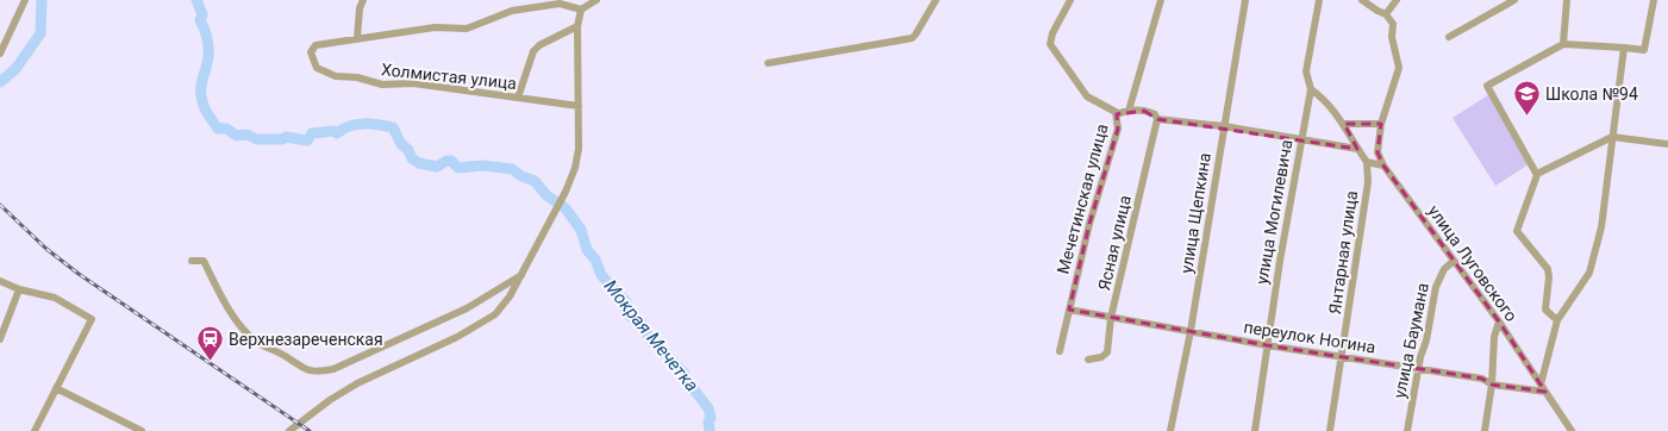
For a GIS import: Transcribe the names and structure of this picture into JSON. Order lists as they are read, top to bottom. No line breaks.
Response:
{"streets":{"street":["Холмистая улица","Мечетинская улица","улица Могилевича","улица Щепкина","Ясная улица","Янтарная улица","улица Луговского","переулок Ногина","улица Баумана"]},"crossings":[["Мечетинская улица","переулок Ногина"],["улица Могилевича","переулок Ногина"],["улица Щепкина","переулок Ногина"],["Ясная улица","переулок Ногина"],["Янтарная улица","переулок Ногина"],["улица Луговского","переулок Ногина"],["улица Луговского","улица Баумана"],["переулок Ногина","улица Баумана"]],"water":["Мокрая Мечетка"],"places":{"school or university":["Школа №94"],"station":["Верхнезареченская"]}}
